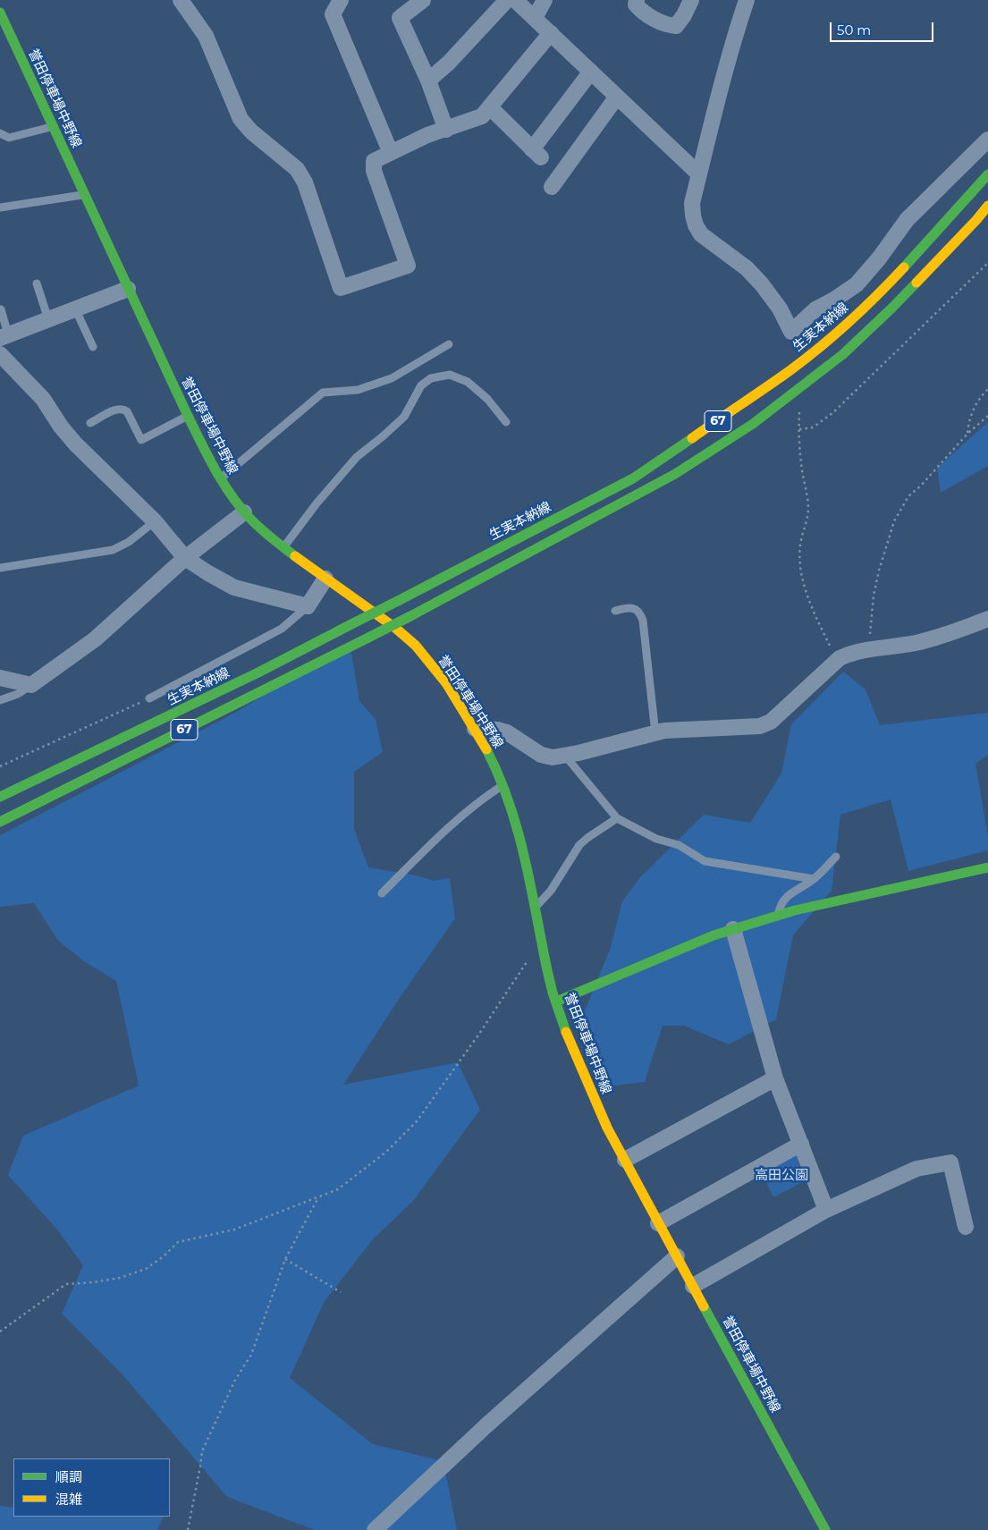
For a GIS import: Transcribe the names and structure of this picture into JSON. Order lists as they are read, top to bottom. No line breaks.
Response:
{"streets":{"main road":["誉田停車場中野線","生実本納線","67"]},"parks":["高田公園"],"legend":["順調","混雑"],"scale_bar":"50 m"}
